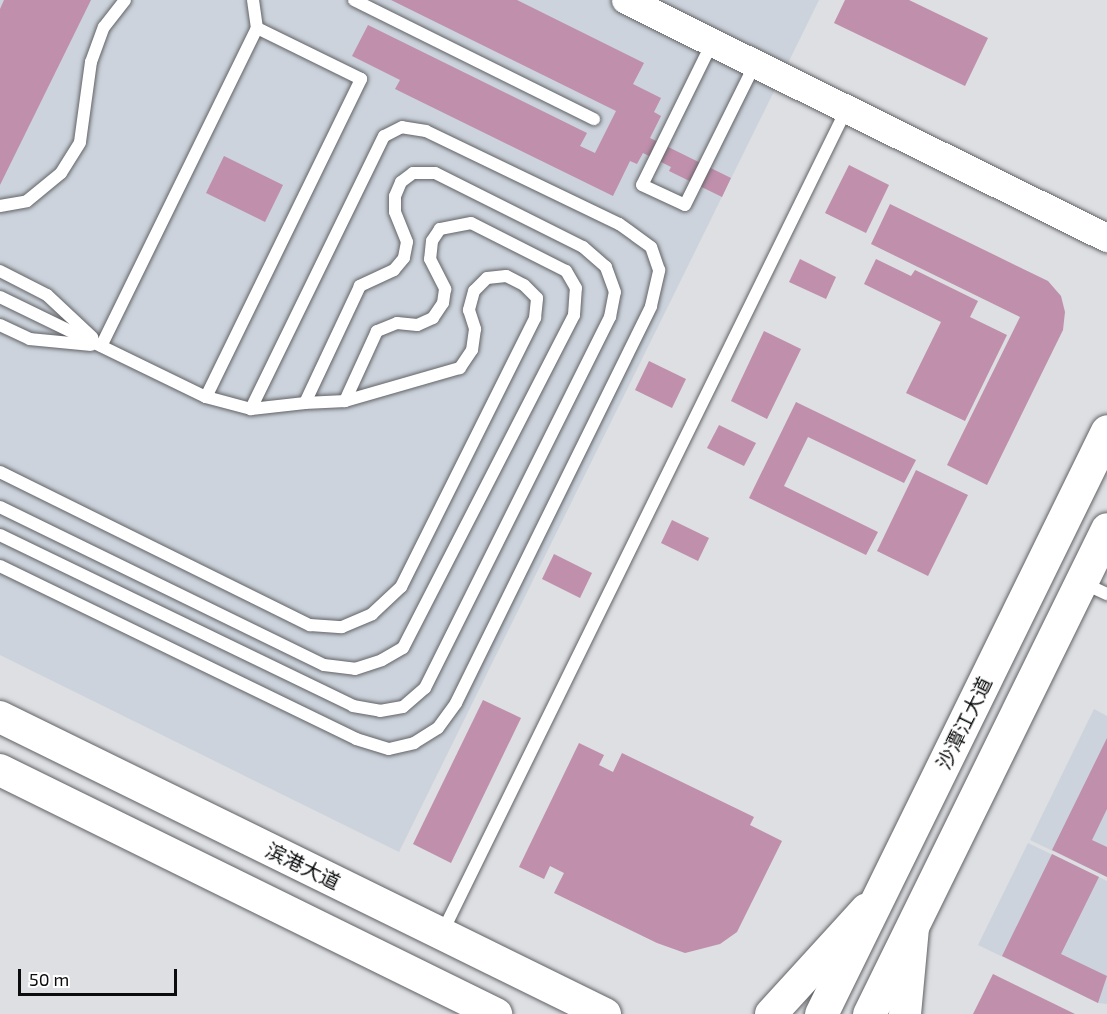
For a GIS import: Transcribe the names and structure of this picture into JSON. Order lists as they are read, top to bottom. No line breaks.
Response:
{"streets":{"main road":["沙潭江大道","滨港大道"]},"scale_bar":"50 m"}
